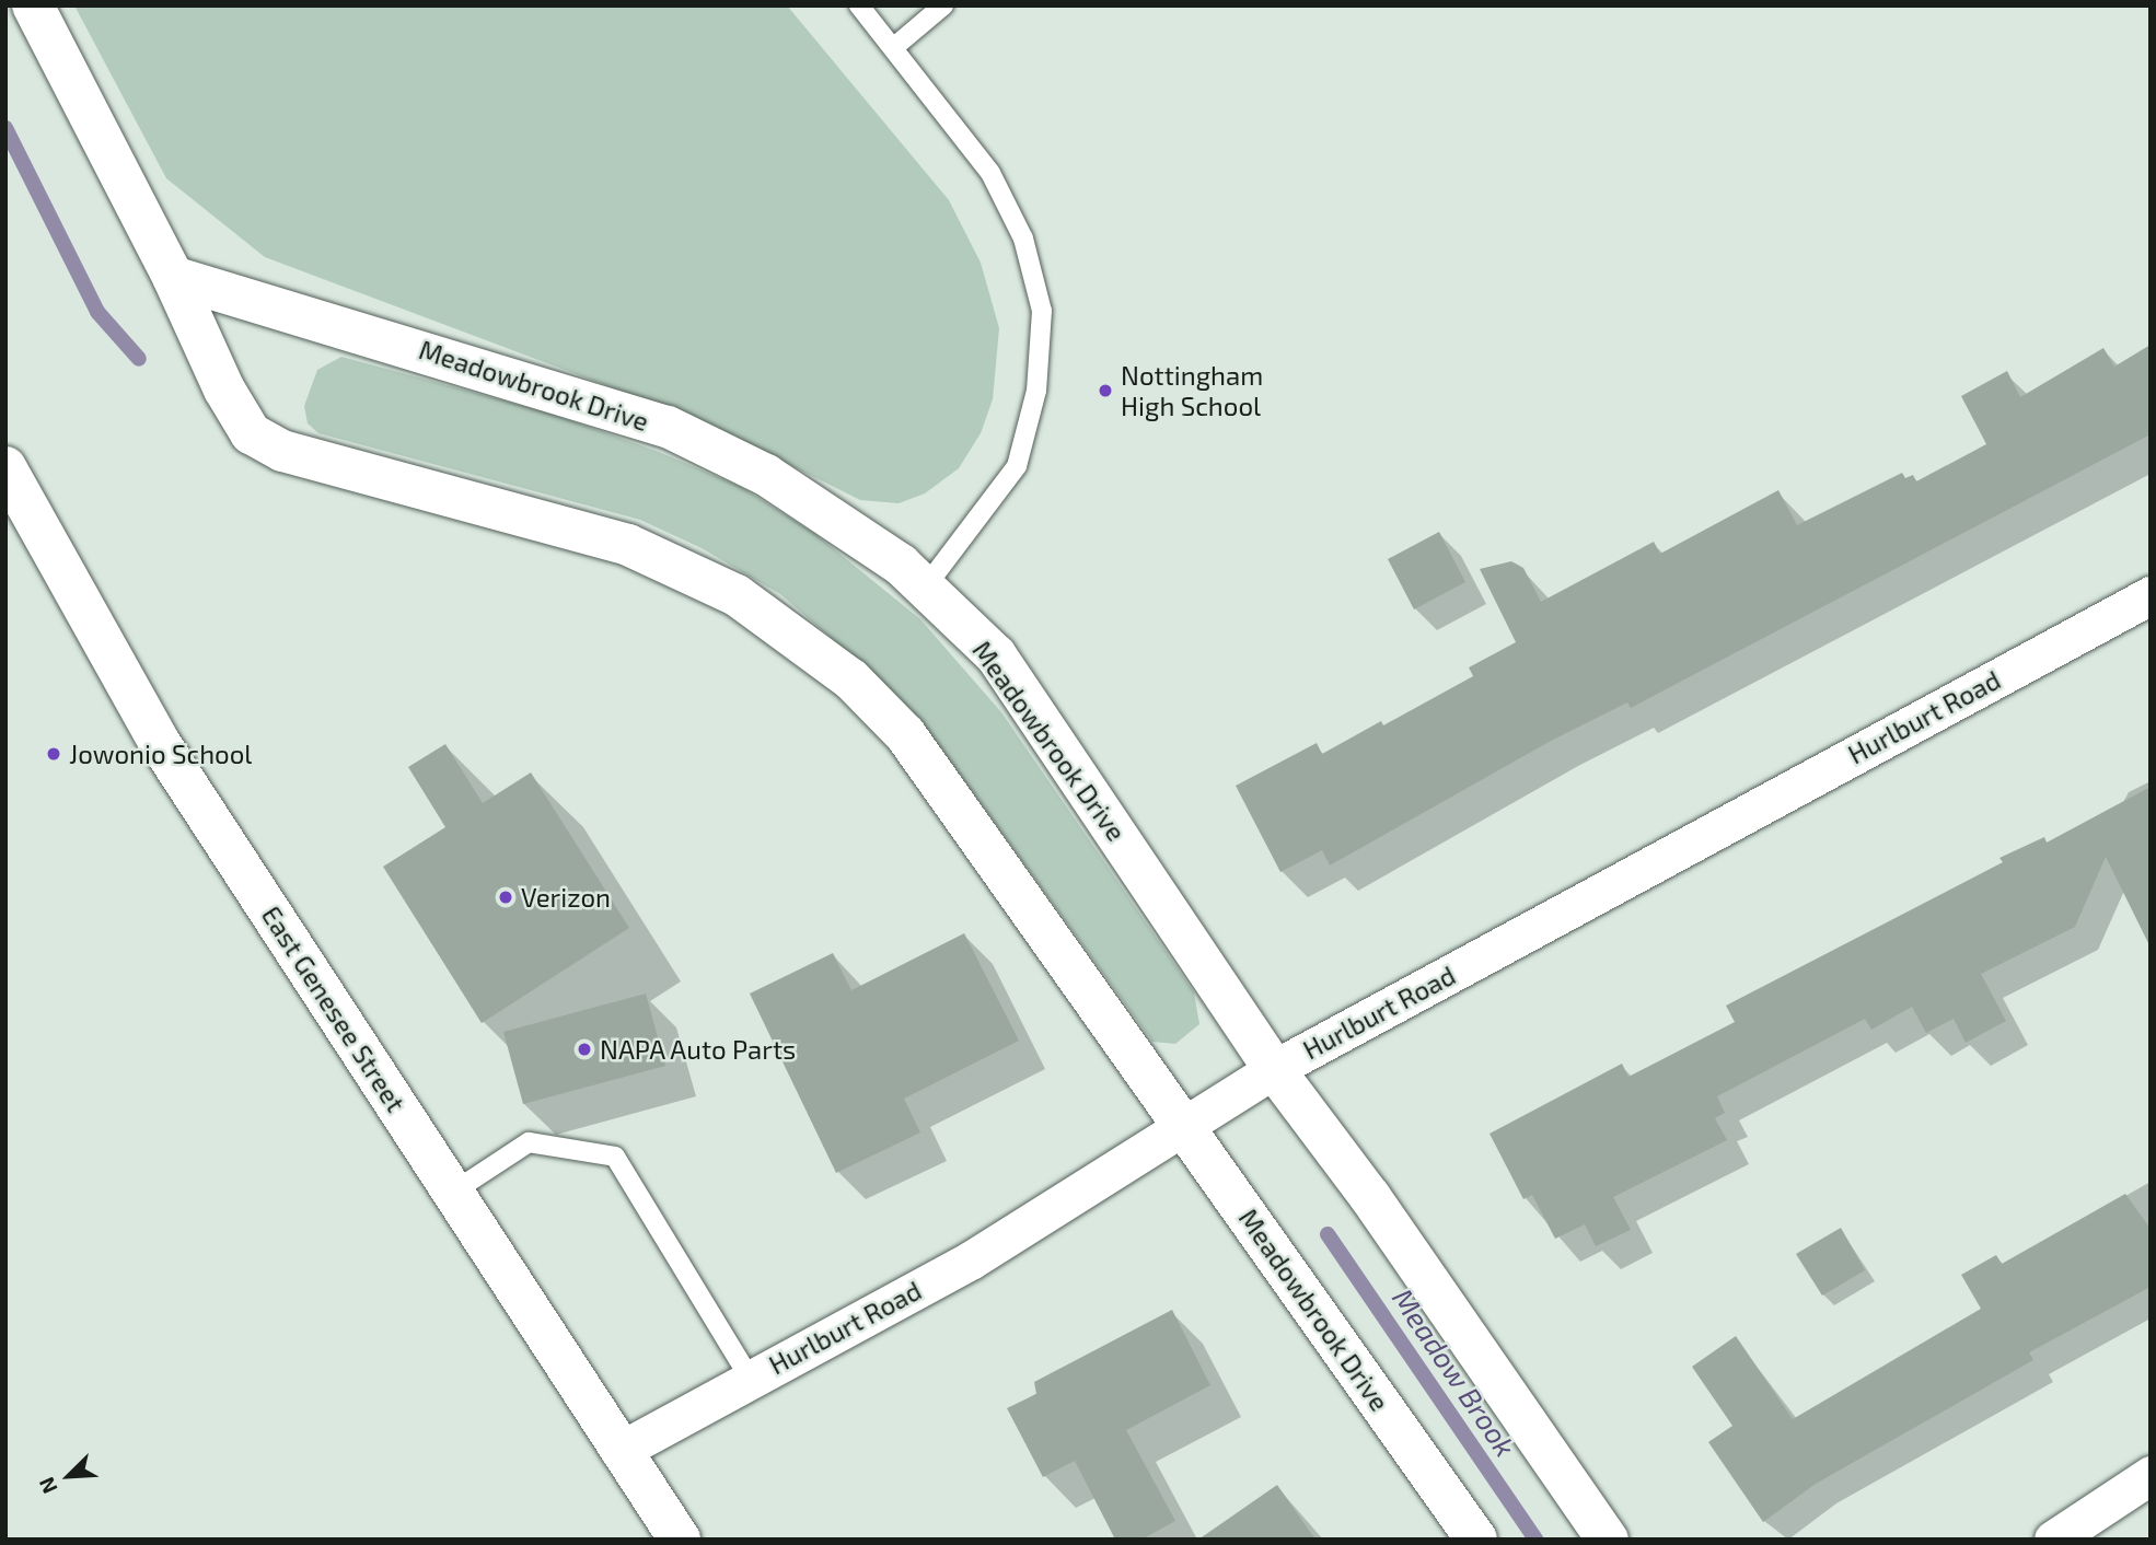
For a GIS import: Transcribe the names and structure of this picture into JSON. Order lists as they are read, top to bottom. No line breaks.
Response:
{"streets":{"street":["Meadowbrook Drive","Hurlburt Road","East Genesee Street"]},"crossings":[["Meadowbrook Drive","Hurlburt Road"],["Hurlburt Road","East Genesee Street"]],"water":["Meadow Brook"],"places":["Nottingham High School","Jowonio School","Verizon","NAPA Auto Parts"],"north":"bottom left"}
